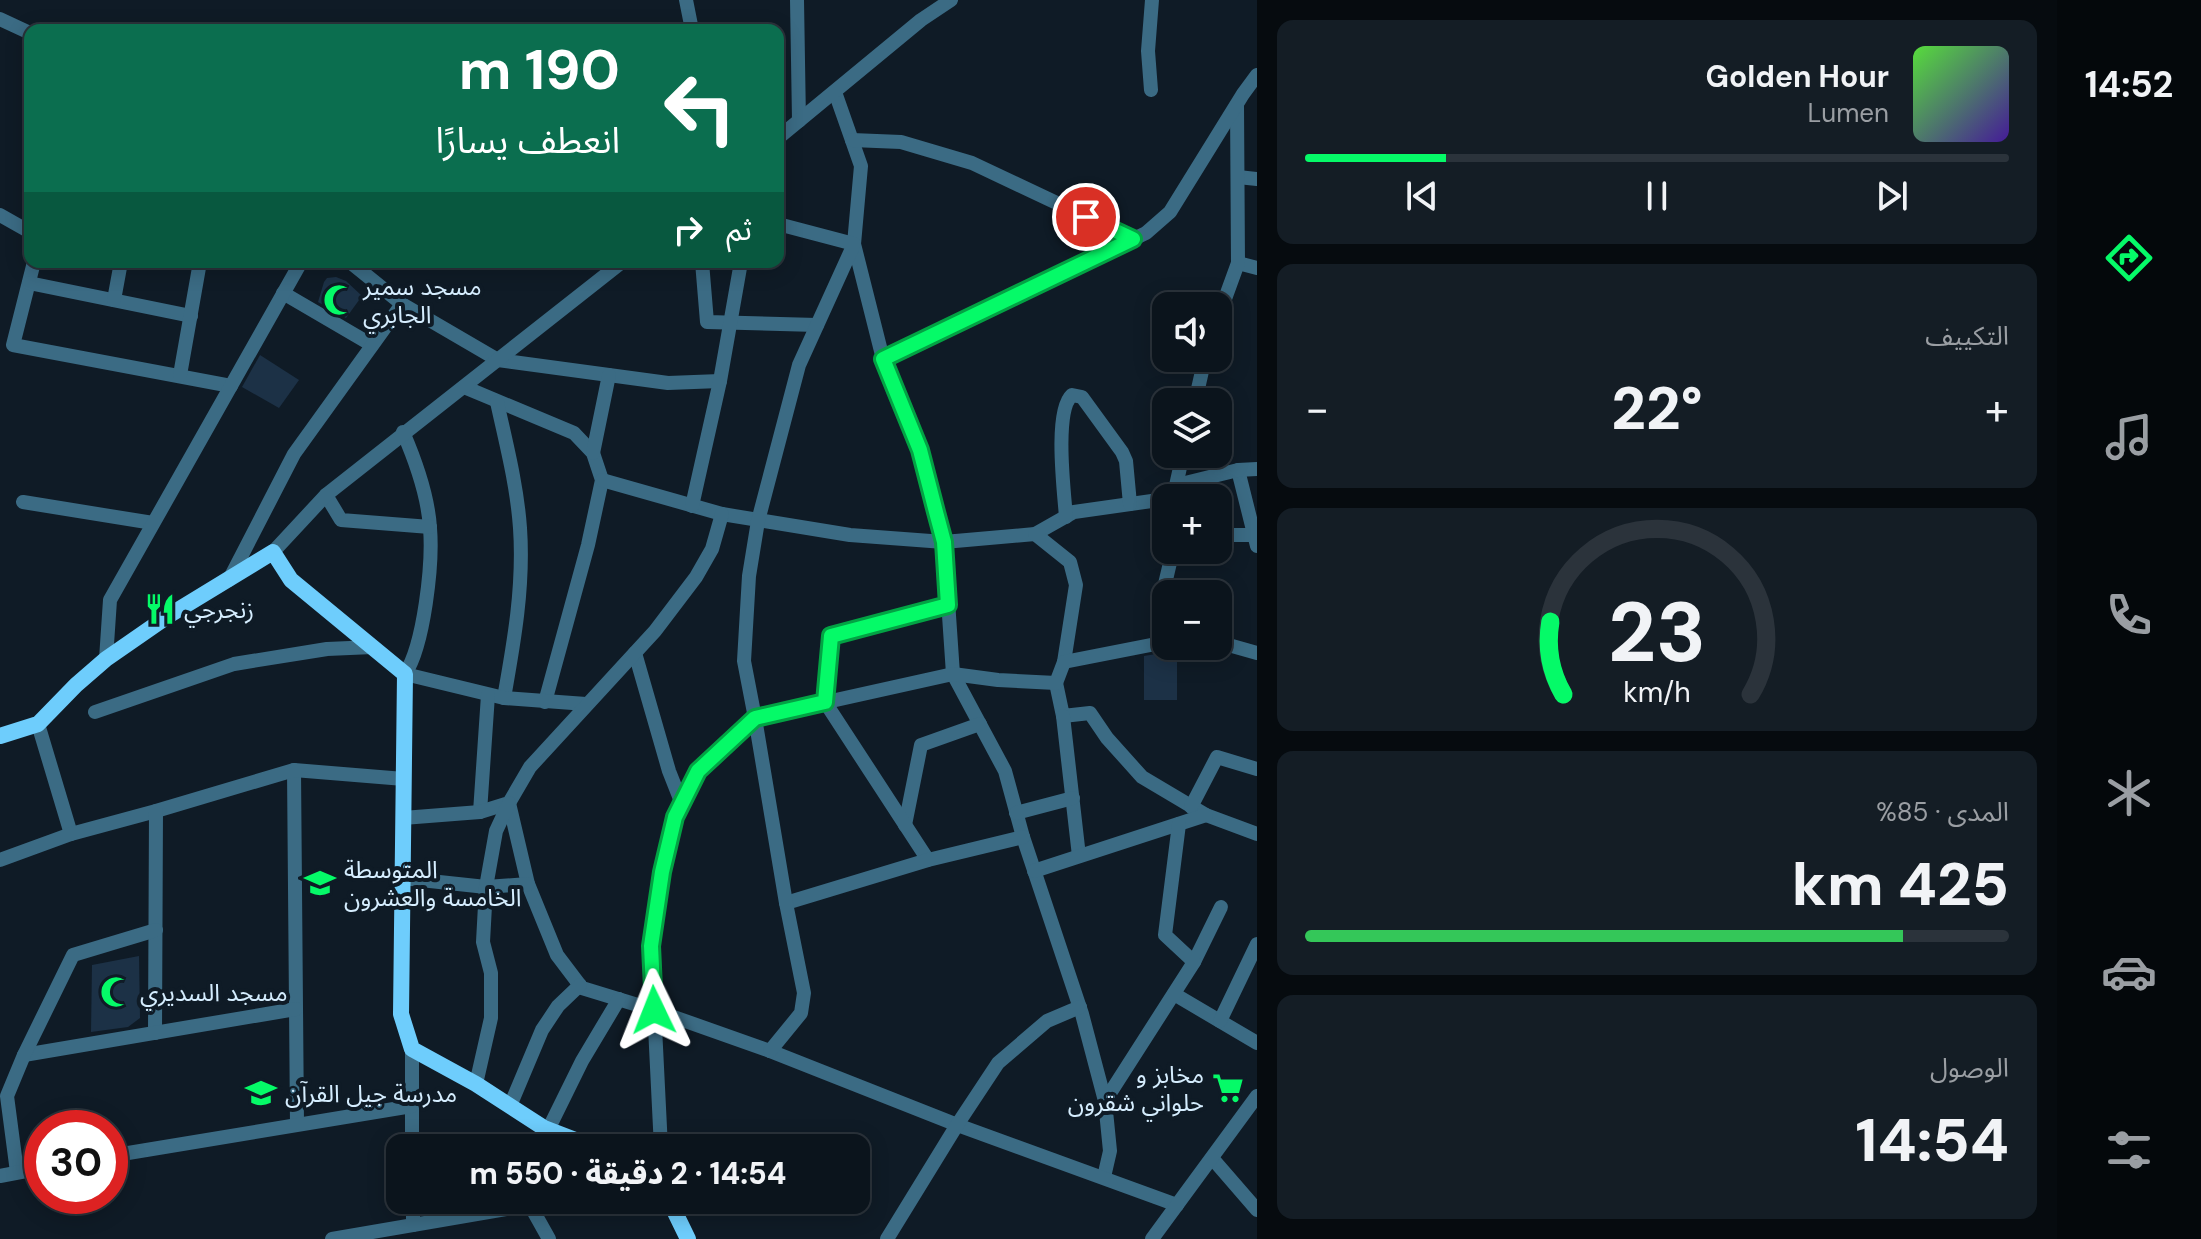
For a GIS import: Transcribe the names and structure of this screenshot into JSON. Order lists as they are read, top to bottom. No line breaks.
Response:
{"places":{"mosque":["مسجد سمير الجابري","مسجد السديري"],"restaurant":["زنجرجي"],"school or university":["المتوسطة الخامسة والعشرون","مدرسة جيل القرآن"],"supermarket":["مخابز و حلواني شقرون"]},"page":{"tabs":"14:52","turn":["190 m","انعطف يسارًا"],"song":["Golden Hour","Lumen"],"then":"ثم","tile":["التكييف",["المدى · 85%","425 km"],["الوصول","14:54"]],"map_buttons":["+","−"],"heat":["−","22°","+"],"limit":"30","trip":"14:54 · 2 دقيقة · 550 m","gauge":["23","km/h"]}}
